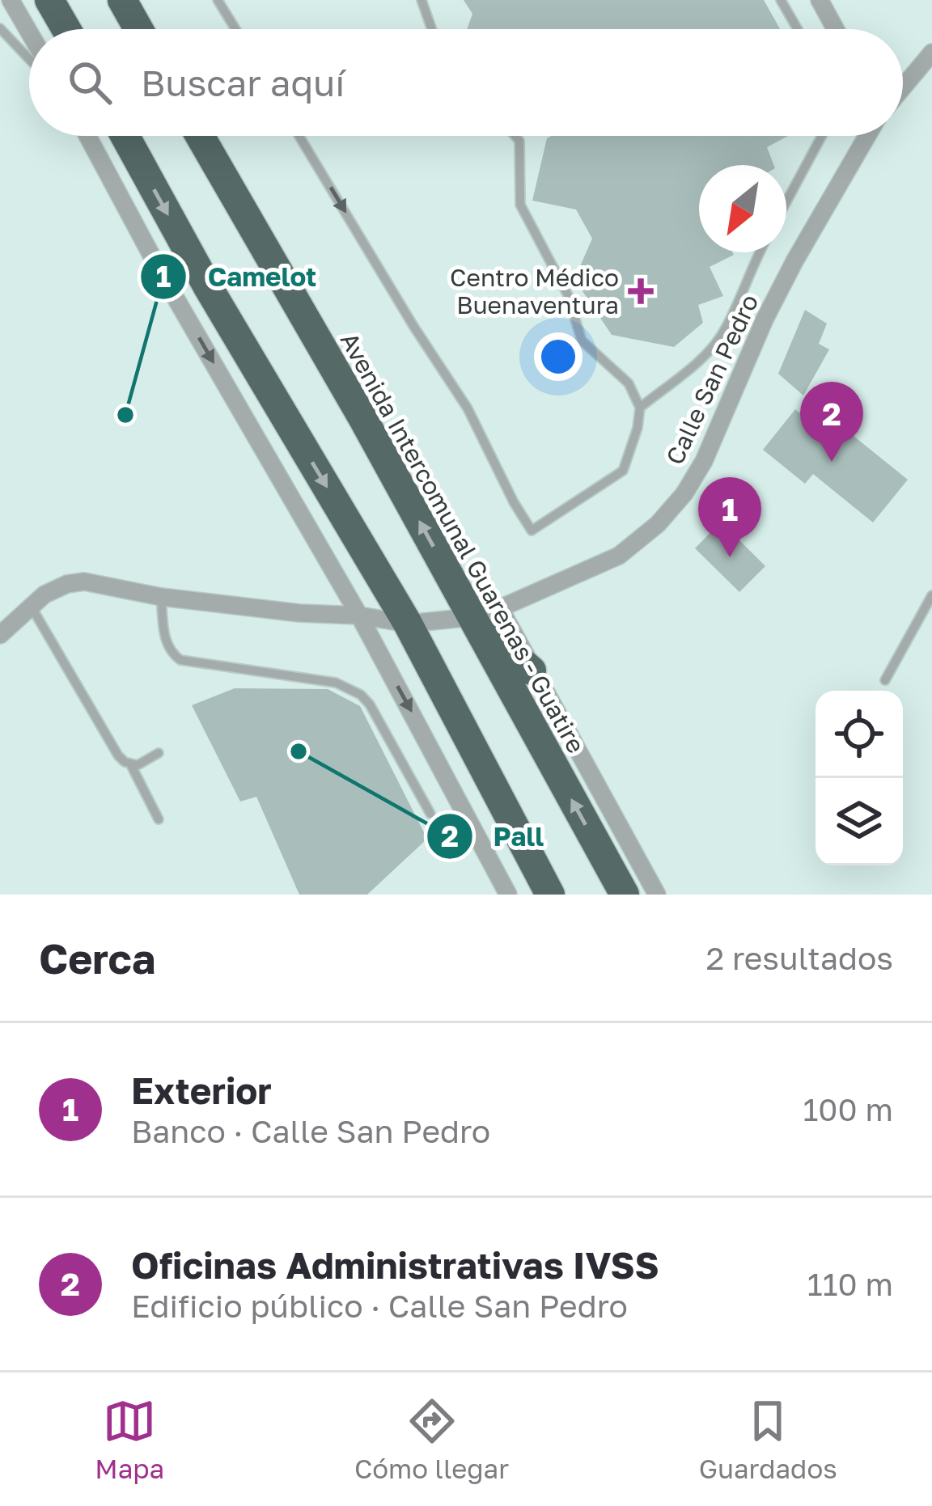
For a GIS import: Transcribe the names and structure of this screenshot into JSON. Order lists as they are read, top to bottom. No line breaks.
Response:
{"streets":{"highway":["Avenida Intercomunal Guarenas - Guatire"],"street":["Calle San Pedro"]},"crossings":[["Calle San Pedro","Avenida Intercomunal Guarenas - Guatire"]],"places":{"health":["Centro Médico Buenaventura"],"other":["Camelot","Pall"]},"north":"bottom left","page":{"search":"Buscar aquí","pins":["2","1"],"heading":["Cerca","2 resultados"],"list":[{"mark":"1","name":"Exterior","note":"Banco · Calle San Pedro","value":"100 m"},{"mark":"2","name":"Oficinas Administrativas IVSS","note":"Edificio público · Calle San Pedro","value":"110 m"}],"nav":["Mapa","Cómo llegar","Guardados"]}}
